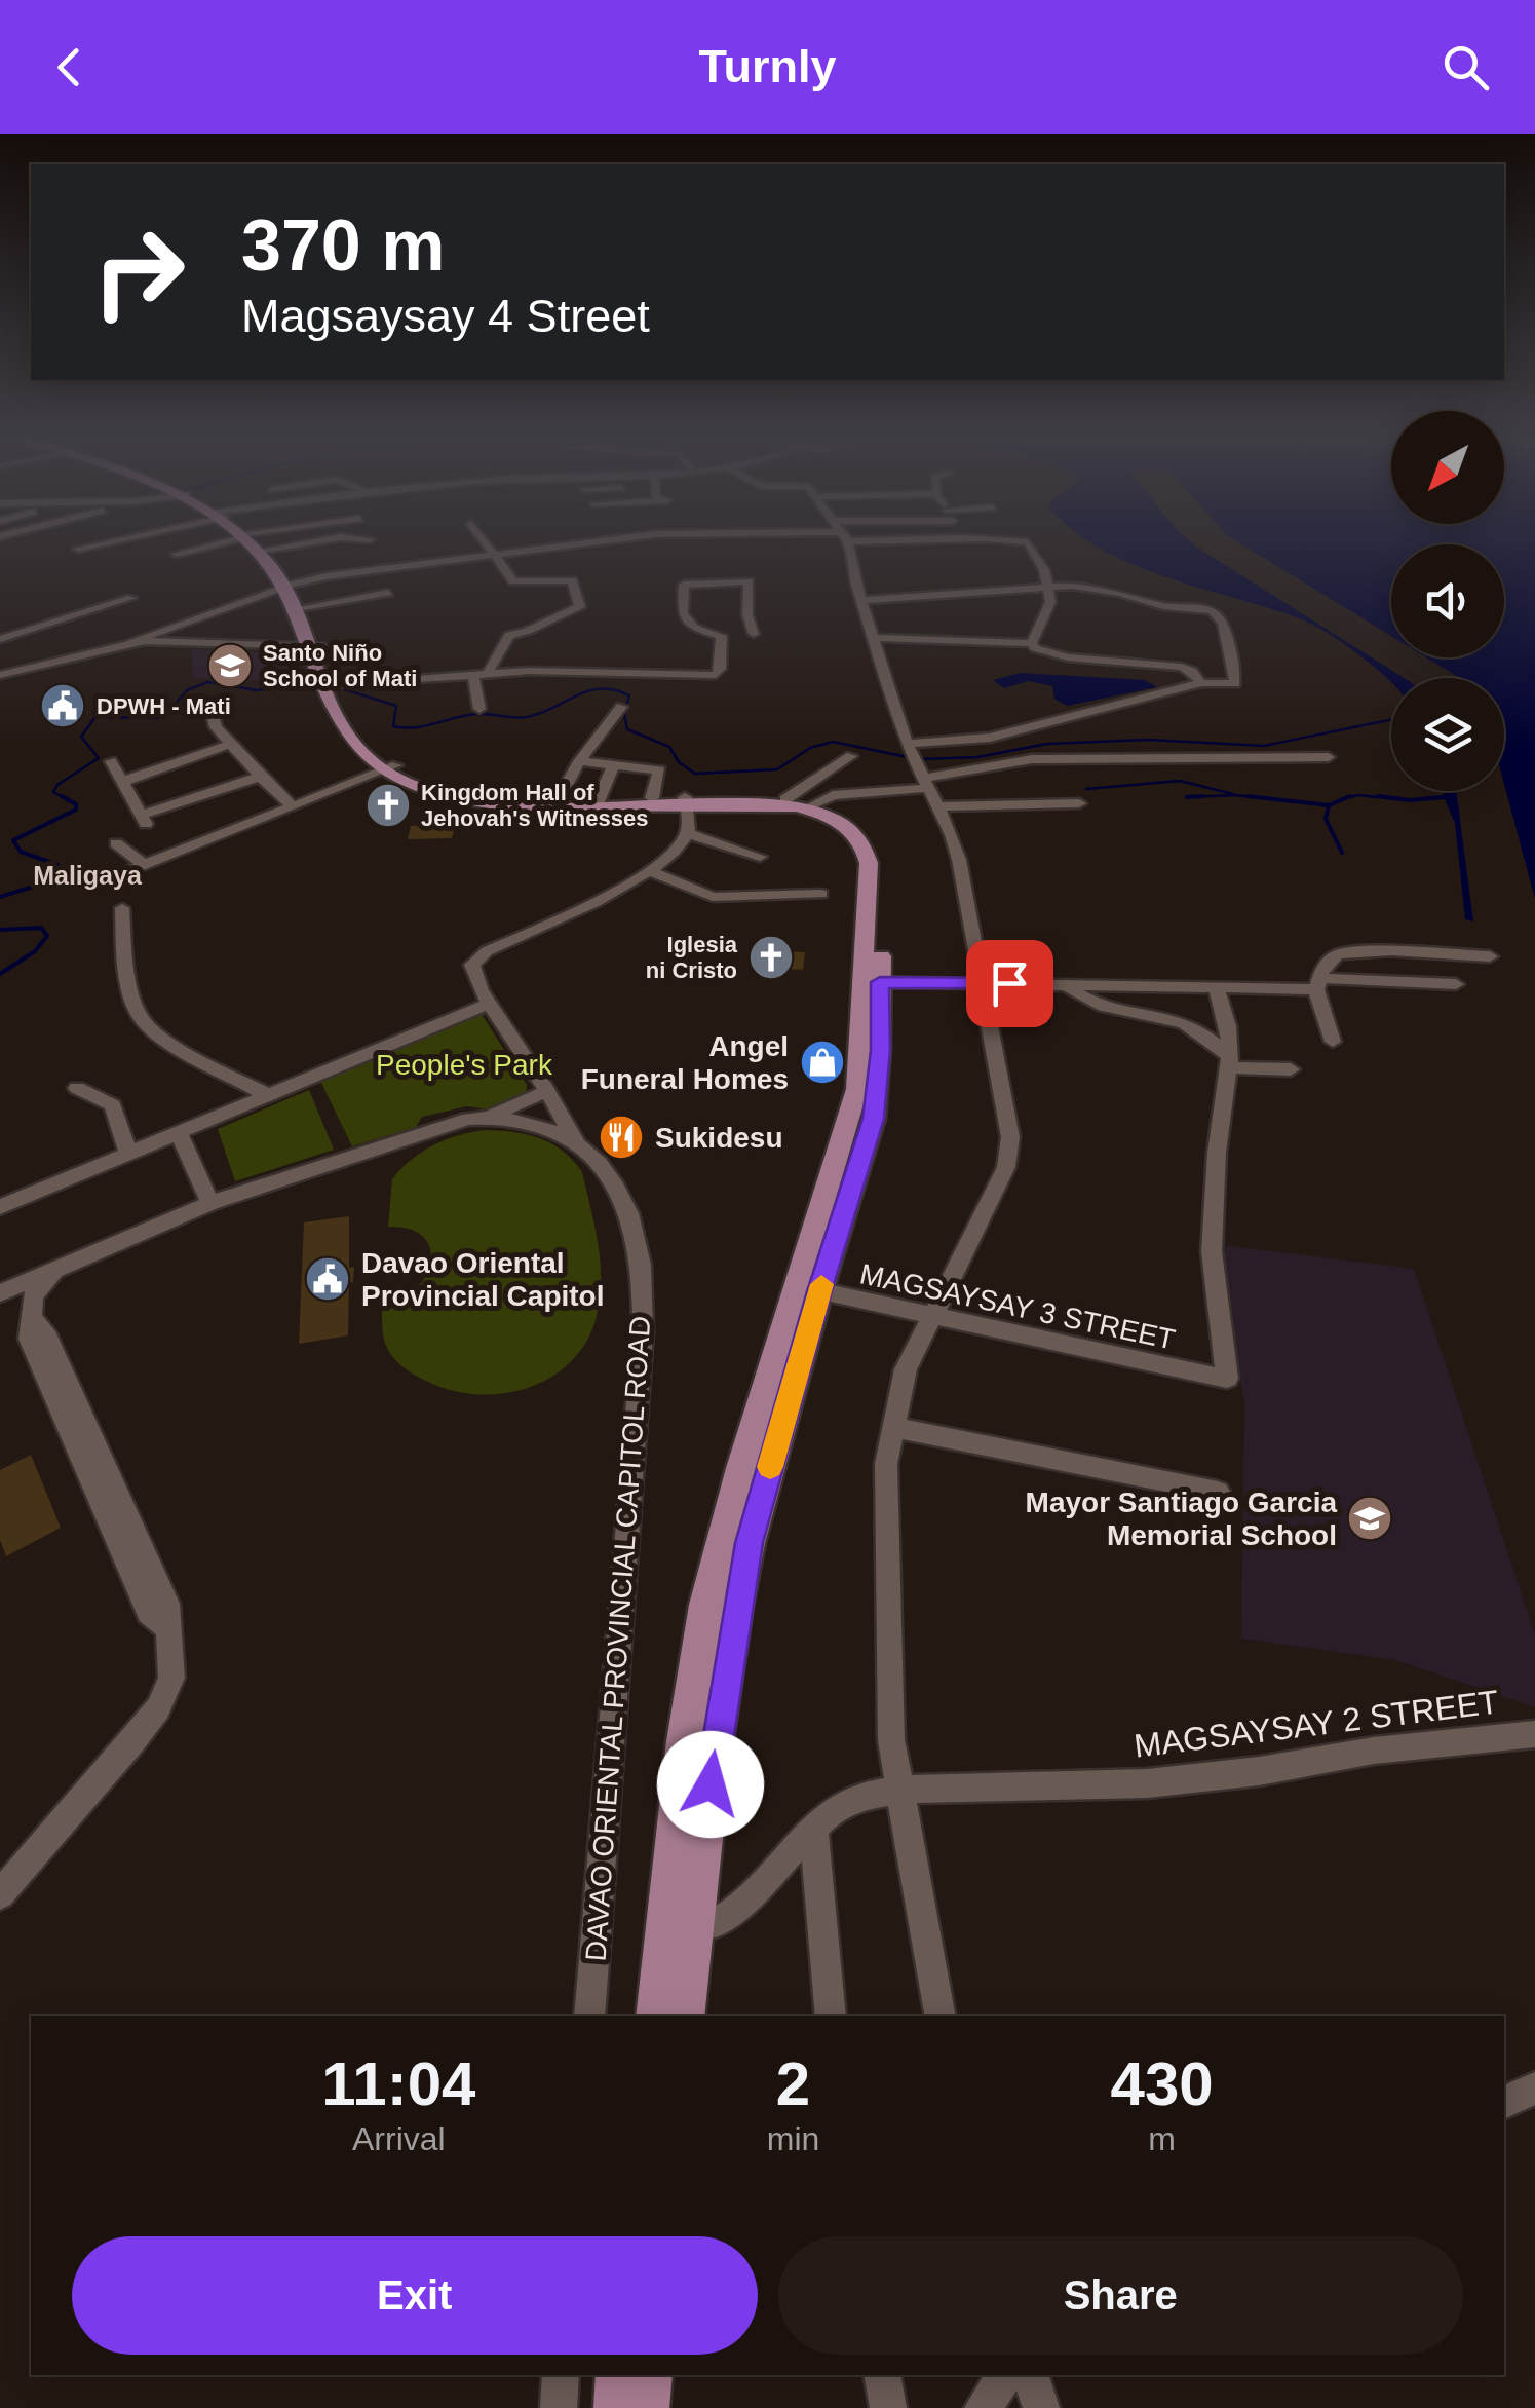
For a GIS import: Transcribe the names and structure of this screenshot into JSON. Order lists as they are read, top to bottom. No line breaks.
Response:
{"streets":{"street":["MAGSAYSAY 3 STREET","DAVAO ORIENTAL PROVINCIAL CAPITOL ROAD","MAGSAYSAY 2 STREET"]},"districts":["Maligaya"],"parks":["People's Park"],"places":{"school or university":["Santo Niño School of Mati","Mayor Santiago Garcia Memorial School"],"public building":["DPWH - Mati","Davao Oriental Provincial Capitol"],"church":["Kingdom Hall of Jehovah's Witnesses","Iglesia ni Cristo"],"shop":["Angel Funeral Homes"],"restaurant":["Sukidesu"]},"north":"bottom left","page":{"header":"Turnly","turn":["370 m","Magsaysay 4 Street"],"eta":["11:04","Arrival","2","min","430","m"],"buttons":["Exit","Share"]}}
